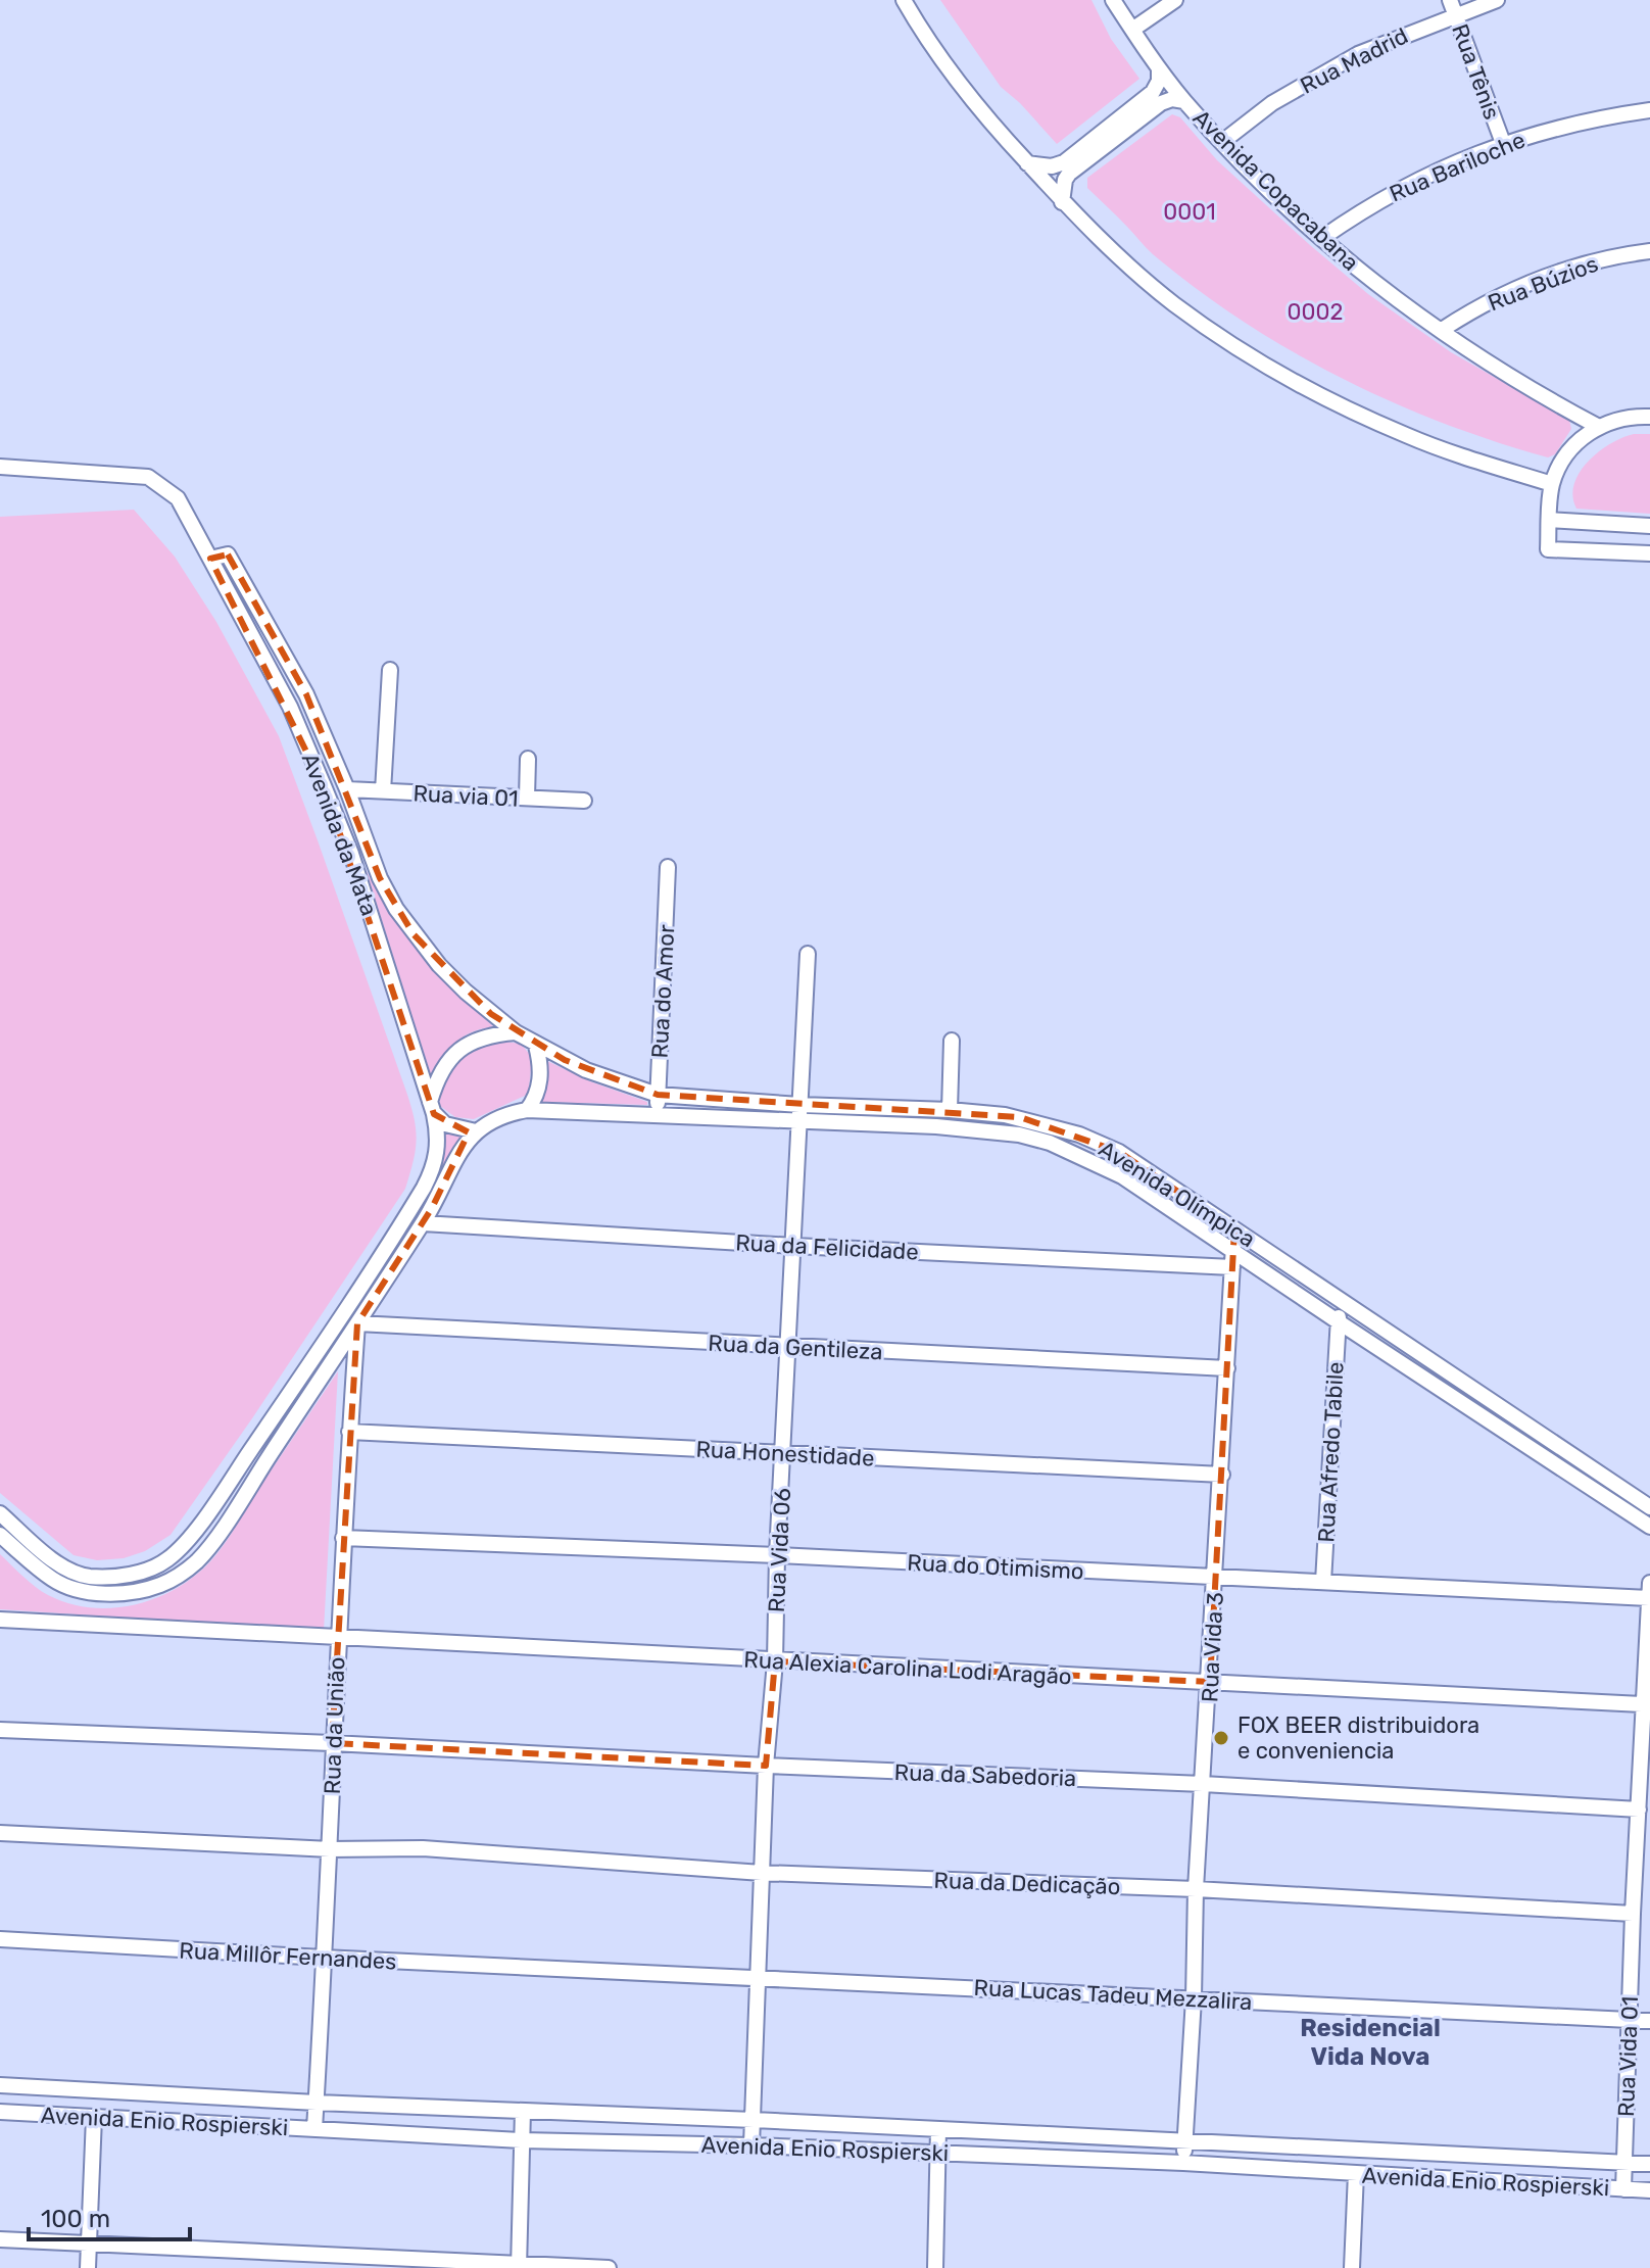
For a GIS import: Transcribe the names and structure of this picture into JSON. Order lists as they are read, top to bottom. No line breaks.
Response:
{"streets":{"street":["Rua Madrid","Rua Tênis","Rua Bariloche","Avenida Copacabana","Rua Búzios","Rua via 01","Avenida da Mata","Rua do Amor","Avenida Olímpica","Rua da Felicidade","Rua da Gentileza","Rua Afredo Tabile","Rua Honestidade","Rua Vida 06","Rua do Otimismo","Rua Vida 3","Rua Alexia Carolina Lodi Aragão","Rua da União","Rua da Sabedoria","Rua da Dedicação","Rua Millôr Fernandes","Rua Lucas Tadeu Mezzalira","Rua Vida 01","Avenida Enio Rospierski"]},"crossings":[["Rua Madrid","Rua Tênis"],["Rua Madrid","Avenida Copacabana"],["Rua Tênis","Rua Bariloche"],["Rua Bariloche","Avenida Copacabana"],["Avenida Copacabana","Rua Búzios"],["Rua via 01","Avenida da Mata"],["Avenida da Mata","Avenida Olímpica"],["Rua do Amor","Avenida Olímpica"],["Avenida Olímpica","Rua Afredo Tabile"],["Avenida Olímpica","Rua Vida 06"],["Avenida Olímpica","Rua Vida 3"],["Rua da Felicidade","Rua Vida 06"],["Rua da Felicidade","Rua Vida 3"],["Rua da Gentileza","Rua Vida 06"],["Rua da Gentileza","Rua Vida 3"],["Rua da Gentileza","Rua da União"],["Rua Afredo Tabile","Rua do Otimismo"],["Rua Honestidade","Rua Vida 06"],["Rua Honestidade","Rua Vida 3"],["Rua Honestidade","Rua da União"],["Rua Vida 06","Rua do Otimismo"],["Rua Vida 06","Rua Alexia Carolina Lodi Aragão"],["Rua Vida 06","Rua da Sabedoria"],["Rua Vida 06","Rua da Dedicação"],["Rua Vida 06","Rua Lucas Tadeu Mezzalira"],["Rua Vida 06","Avenida Enio Rospierski"],["Rua do Otimismo","Rua Vida 3"],["Rua do Otimismo","Rua da União"],["Rua do Otimismo","Rua Vida 01"],["Rua Vida 3","Rua Alexia Carolina Lodi Aragão"],["Rua Vida 3","Rua da Sabedoria"],["Rua Vida 3","Rua da Dedicação"],["Rua Vida 3","Rua Lucas Tadeu Mezzalira"],["Rua Vida 3","Avenida Enio Rospierski"],["Rua Alexia Carolina Lodi Aragão","Rua da União"],["Rua Alexia Carolina Lodi Aragão","Rua Vida 01"],["Rua da União","Rua da Sabedoria"],["Rua da União","Rua da Dedicação"],["Rua da União","Rua Millôr Fernandes"],["Rua da União","Avenida Enio Rospierski"],["Rua da Sabedoria","Rua Vida 01"],["Rua da Dedicação","Rua Vida 01"],["Rua Millôr Fernandes","Rua Lucas Tadeu Mezzalira"],["Rua Lucas Tadeu Mezzalira","Rua Vida 01"],["Rua Vida 01","Avenida Enio Rospierski"]],"districts":["Residencial Vida Nova"],"parks":["0001","0002"],"places":["FOX BEER distribuidora e conveniencia"],"scale_bar":"100 m"}
